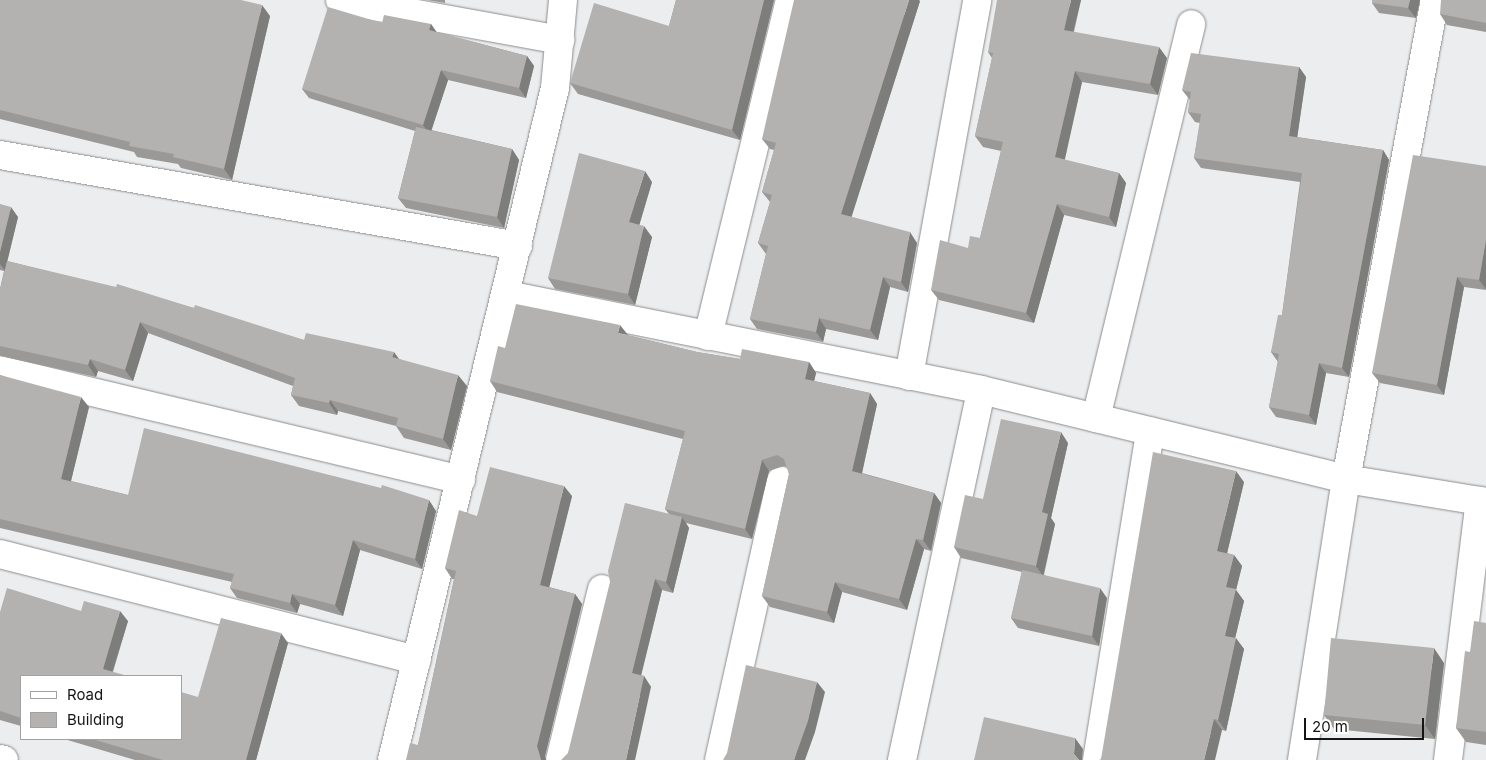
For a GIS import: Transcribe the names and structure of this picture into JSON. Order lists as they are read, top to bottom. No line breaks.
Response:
{"legend":["Road","Building"],"scale_bar":"20 m"}
